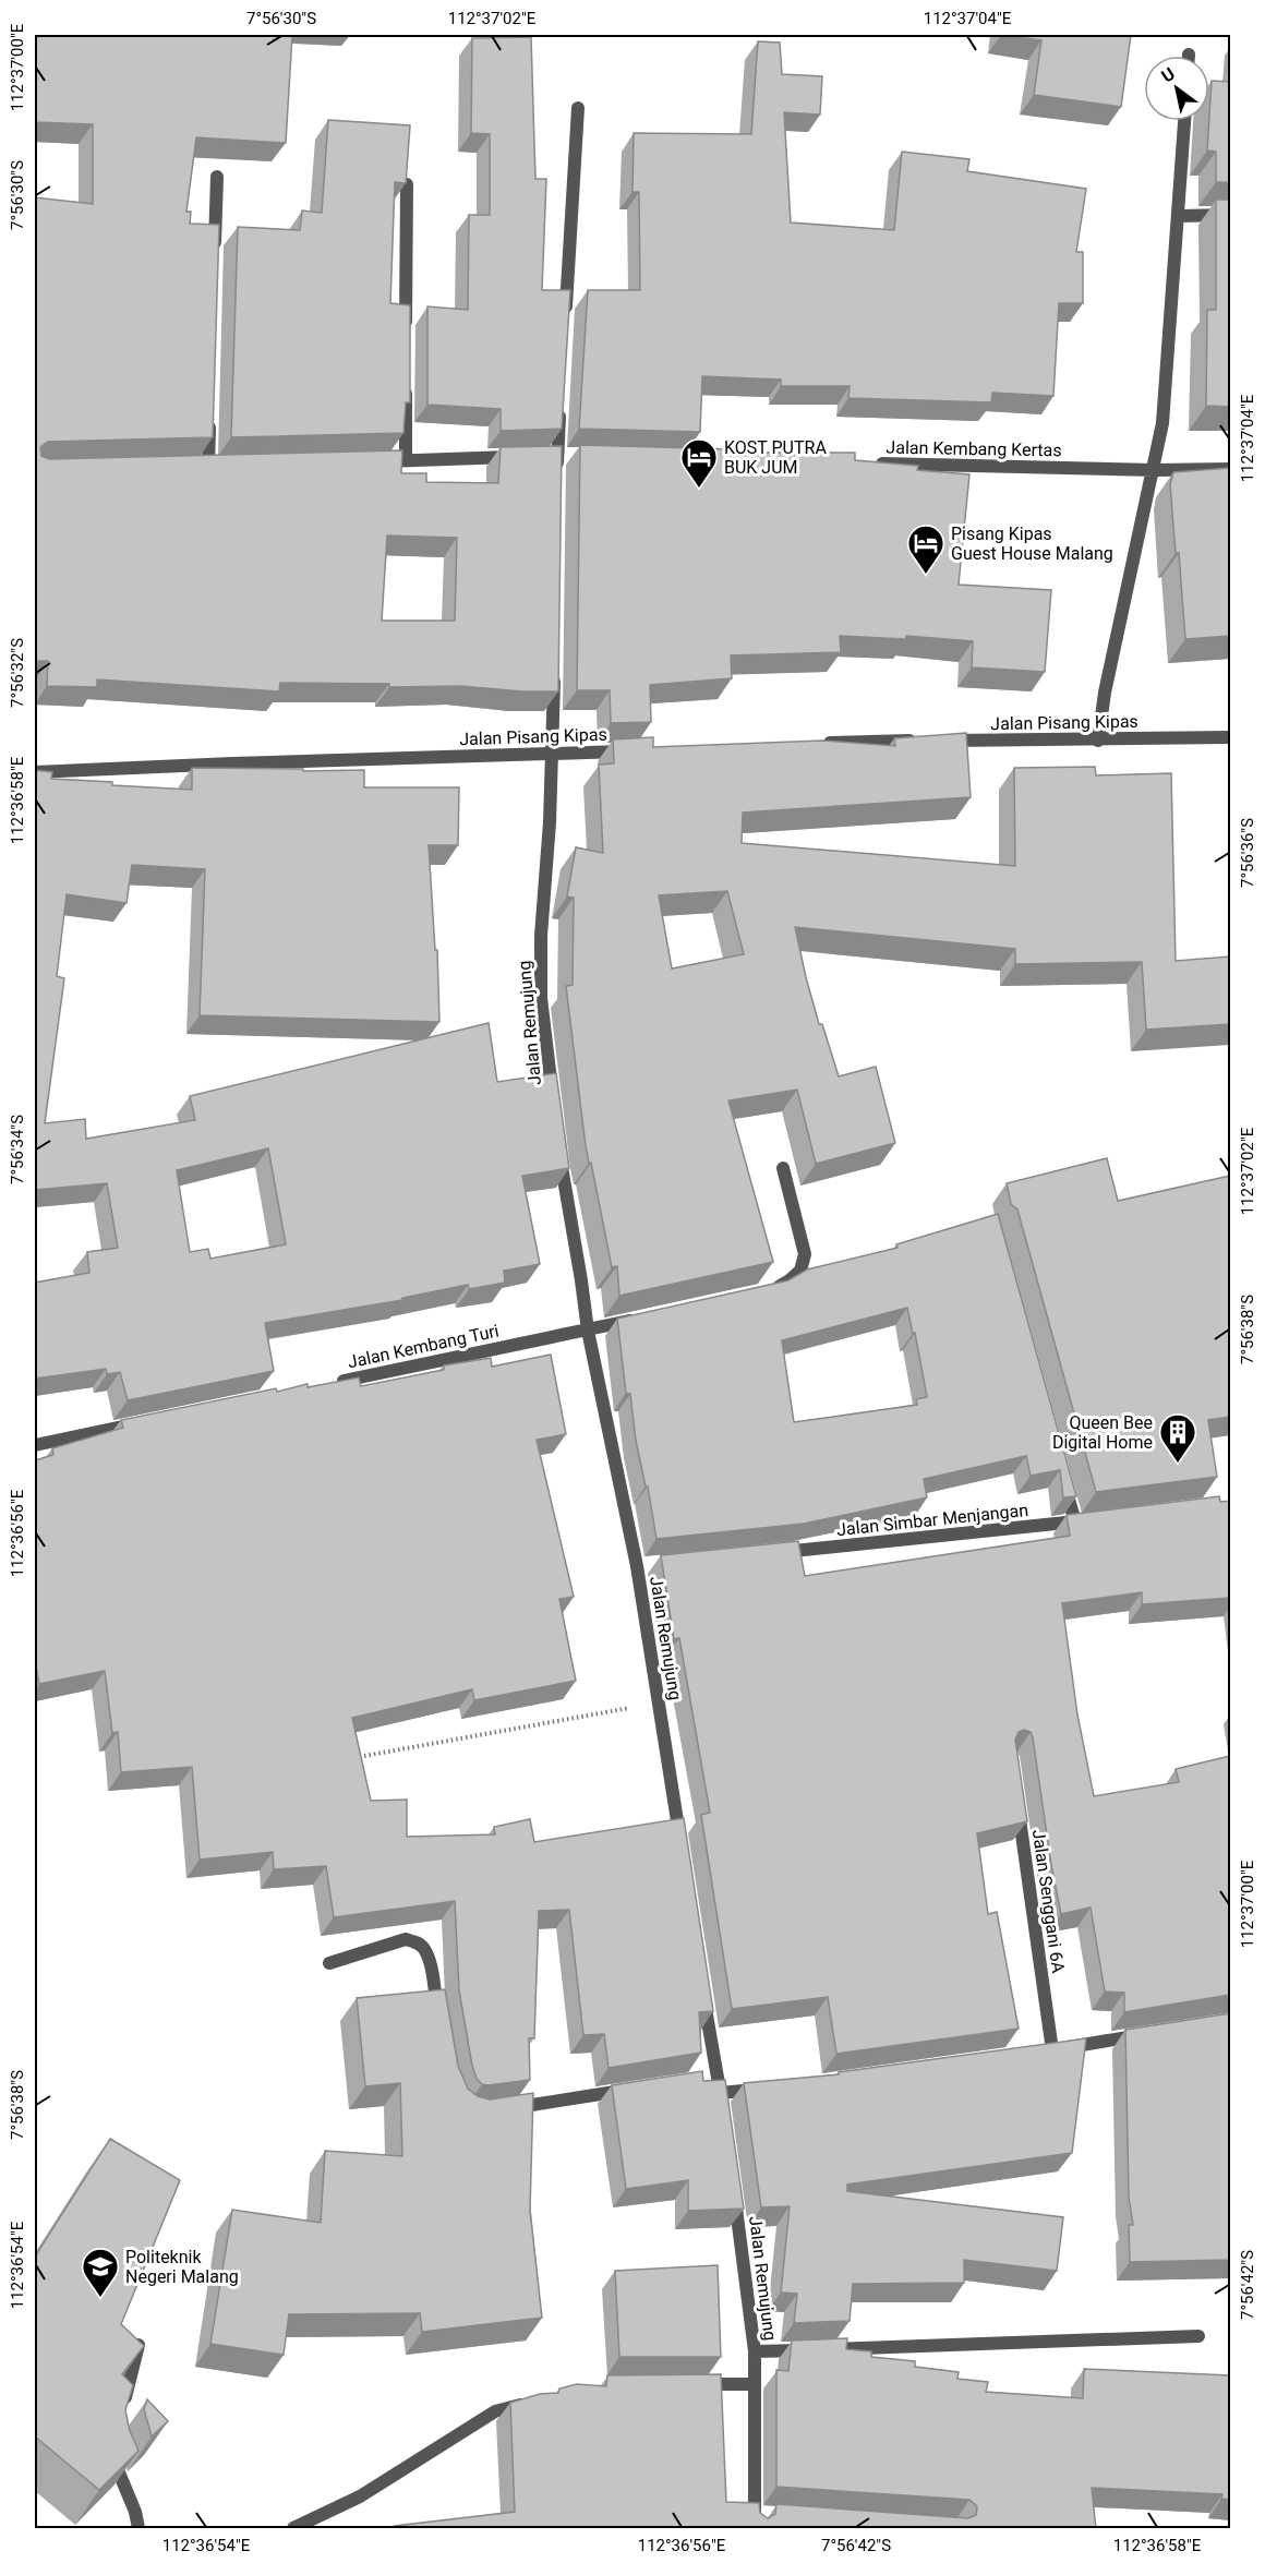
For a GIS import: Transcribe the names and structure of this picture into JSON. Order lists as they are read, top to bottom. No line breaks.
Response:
{"streets":{"street":["Jalan Kembang Kertas","Jalan Pisang Kipas","Jalan Remujung","Jalan Kembang Turi","Jalan Simbar Menjangan","Jalan Senggani 6A"]},"crossings":[["Jalan Pisang Kipas","Jalan Remujung"],["Jalan Remujung","Jalan Kembang Turi"]],"places":{"hotel":["KOST PUTRA BUK JUM","Pisang Kipas Guest House Malang"],"building":["Queen Bee Digital Home"],"school or university":["Politeknik Negeri Malang"]},"north":"top left","coordinates":["7°56'30\"S","112°37'02\"E","112°37'04\"E","112°37'00\"E","7°56'32\"S","112°36'58\"E","7°56'36\"S","7°56'34\"S","7°56'38\"S","112°36'56\"E","112°36'54\"E","7°56'42\"S"]}
